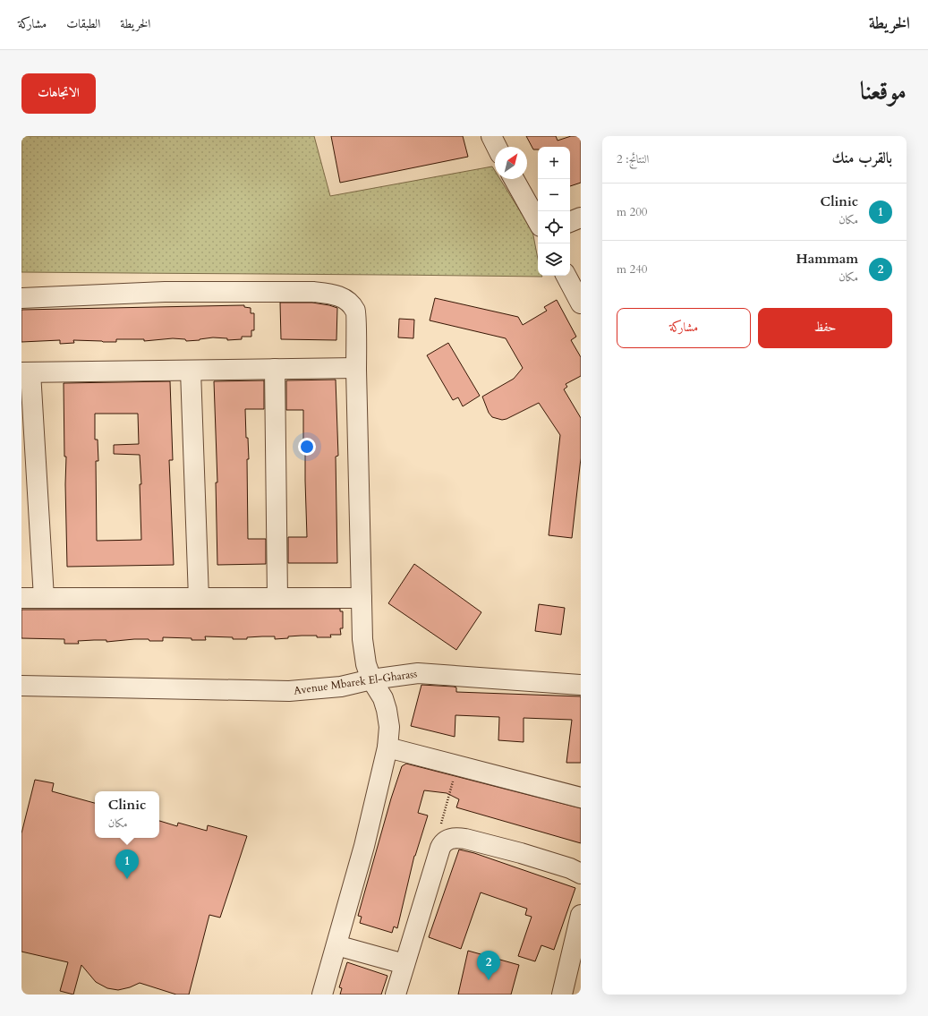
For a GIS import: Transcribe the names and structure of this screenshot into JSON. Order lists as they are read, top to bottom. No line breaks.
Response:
{"streets":{"street":["Avenue Mbarek El-Gharass"]},"north":"top right","page":{"header":"الخريطة","nav":["الخريطة","الطبقات","مشاركة"],"title":"موقعنا","buttons":["الاتجاهات",["حفظ","مشاركة"]],"heading":["بالقرب منك","النتائج: 2"],"map_buttons":["+","−"],"list":[{"mark":"1","name":"Clinic","note":"مكان","value":"200 m"},{"mark":"2","name":"Hammam","note":"مكان","value":"240 m"}],"popup":["Clinic","مكان"],"pins":["1","2"]}}
